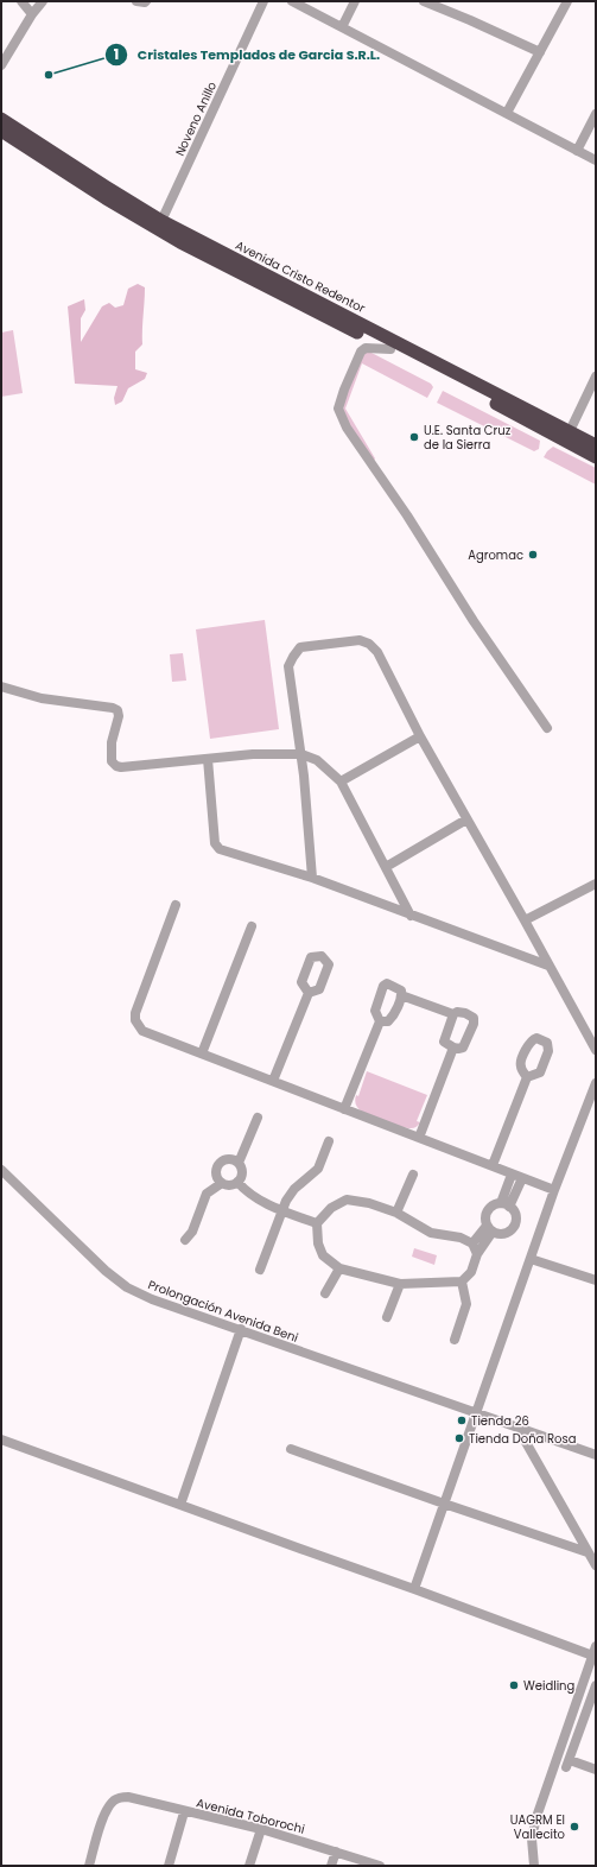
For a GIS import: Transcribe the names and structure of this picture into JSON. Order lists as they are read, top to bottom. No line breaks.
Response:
{"streets":{"highway":["Avenida Cristo Redentor"],"street":["Noveno Anillo","Prolongación Avenida Beni","Avenida Toborochi"]},"crossings":[["Noveno Anillo","Avenida Cristo Redentor"]],"places":["Cristales Templados de Garcia S.R.L.","U.E. Santa Cruz de la Sierra","Agromac","Tienda 26","Tienda Doña Rosa","Weidling","UAGRM El Vallecito"]}
